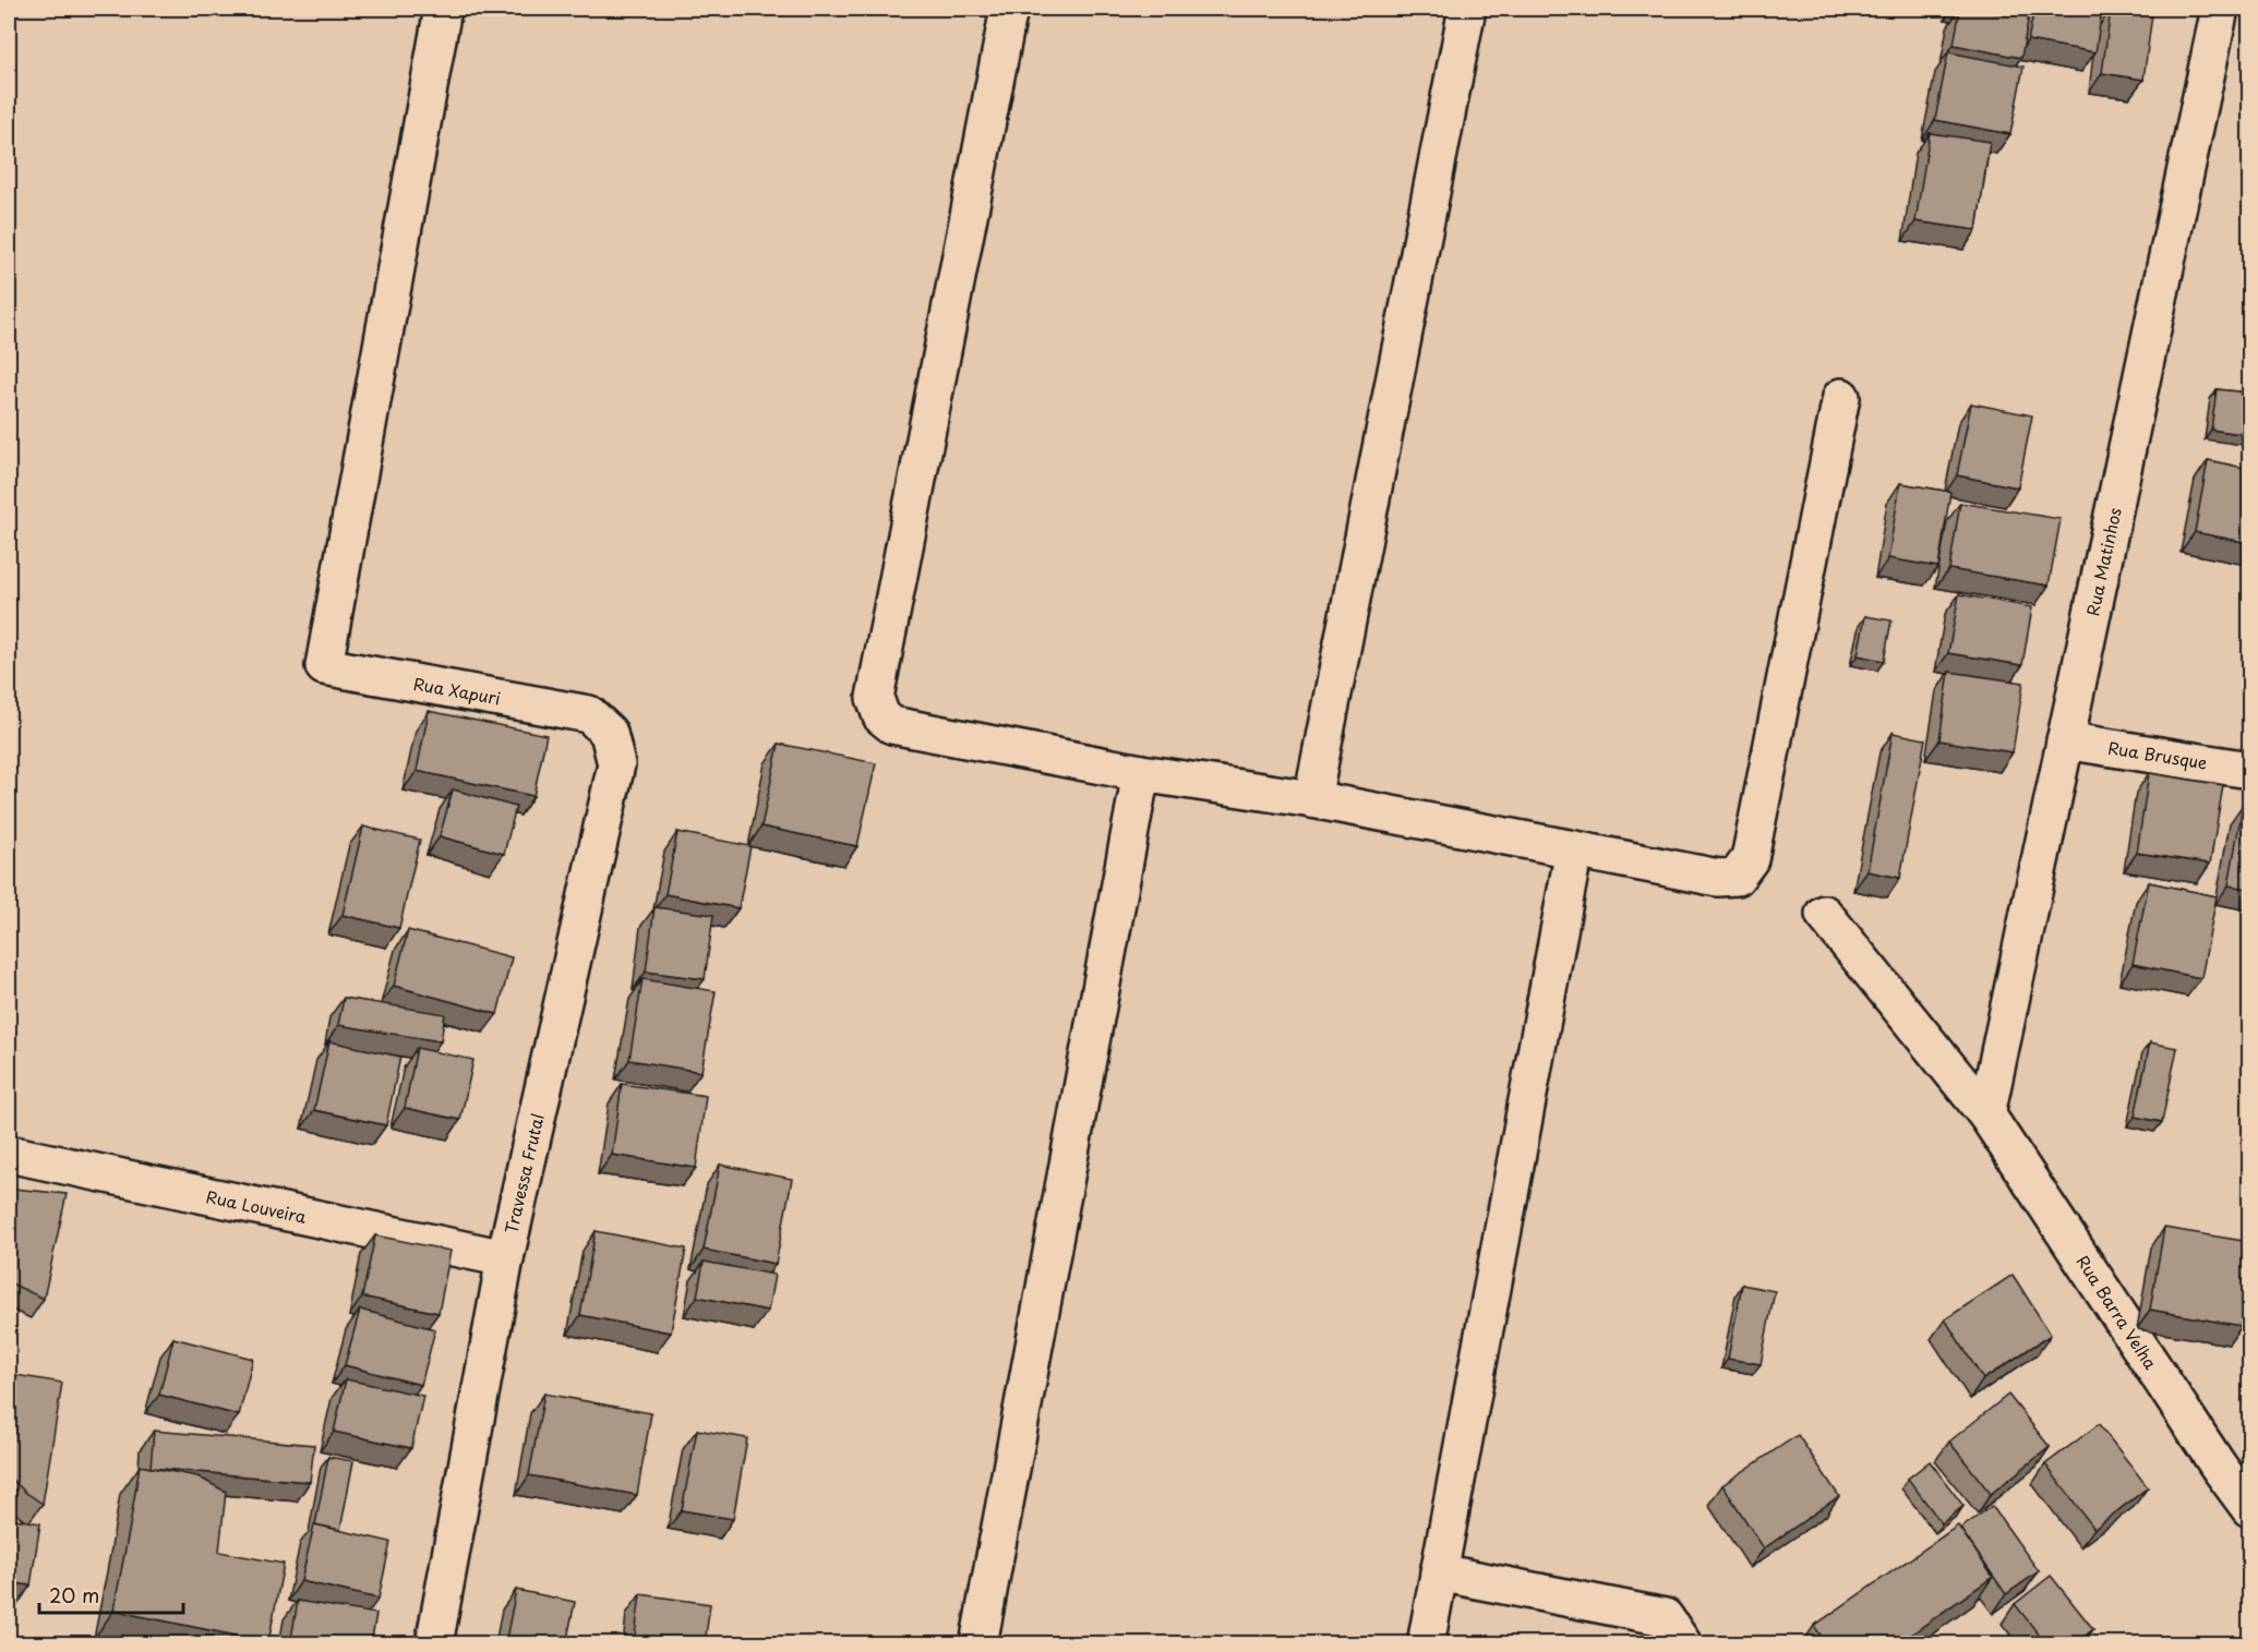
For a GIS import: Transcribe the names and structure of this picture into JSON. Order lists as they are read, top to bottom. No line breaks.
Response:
{"streets":{"street":["Rua Matinhos","Rua Xapuri","Rua Brusque","Travessa Frutal","Rua Louveira","Rua Barra Velha"]},"crossings":[["Rua Matinhos","Rua Brusque"],["Rua Matinhos","Rua Barra Velha"],["Rua Xapuri","Travessa Frutal"],["Travessa Frutal","Rua Louveira"]],"scale_bar":"20 m"}
